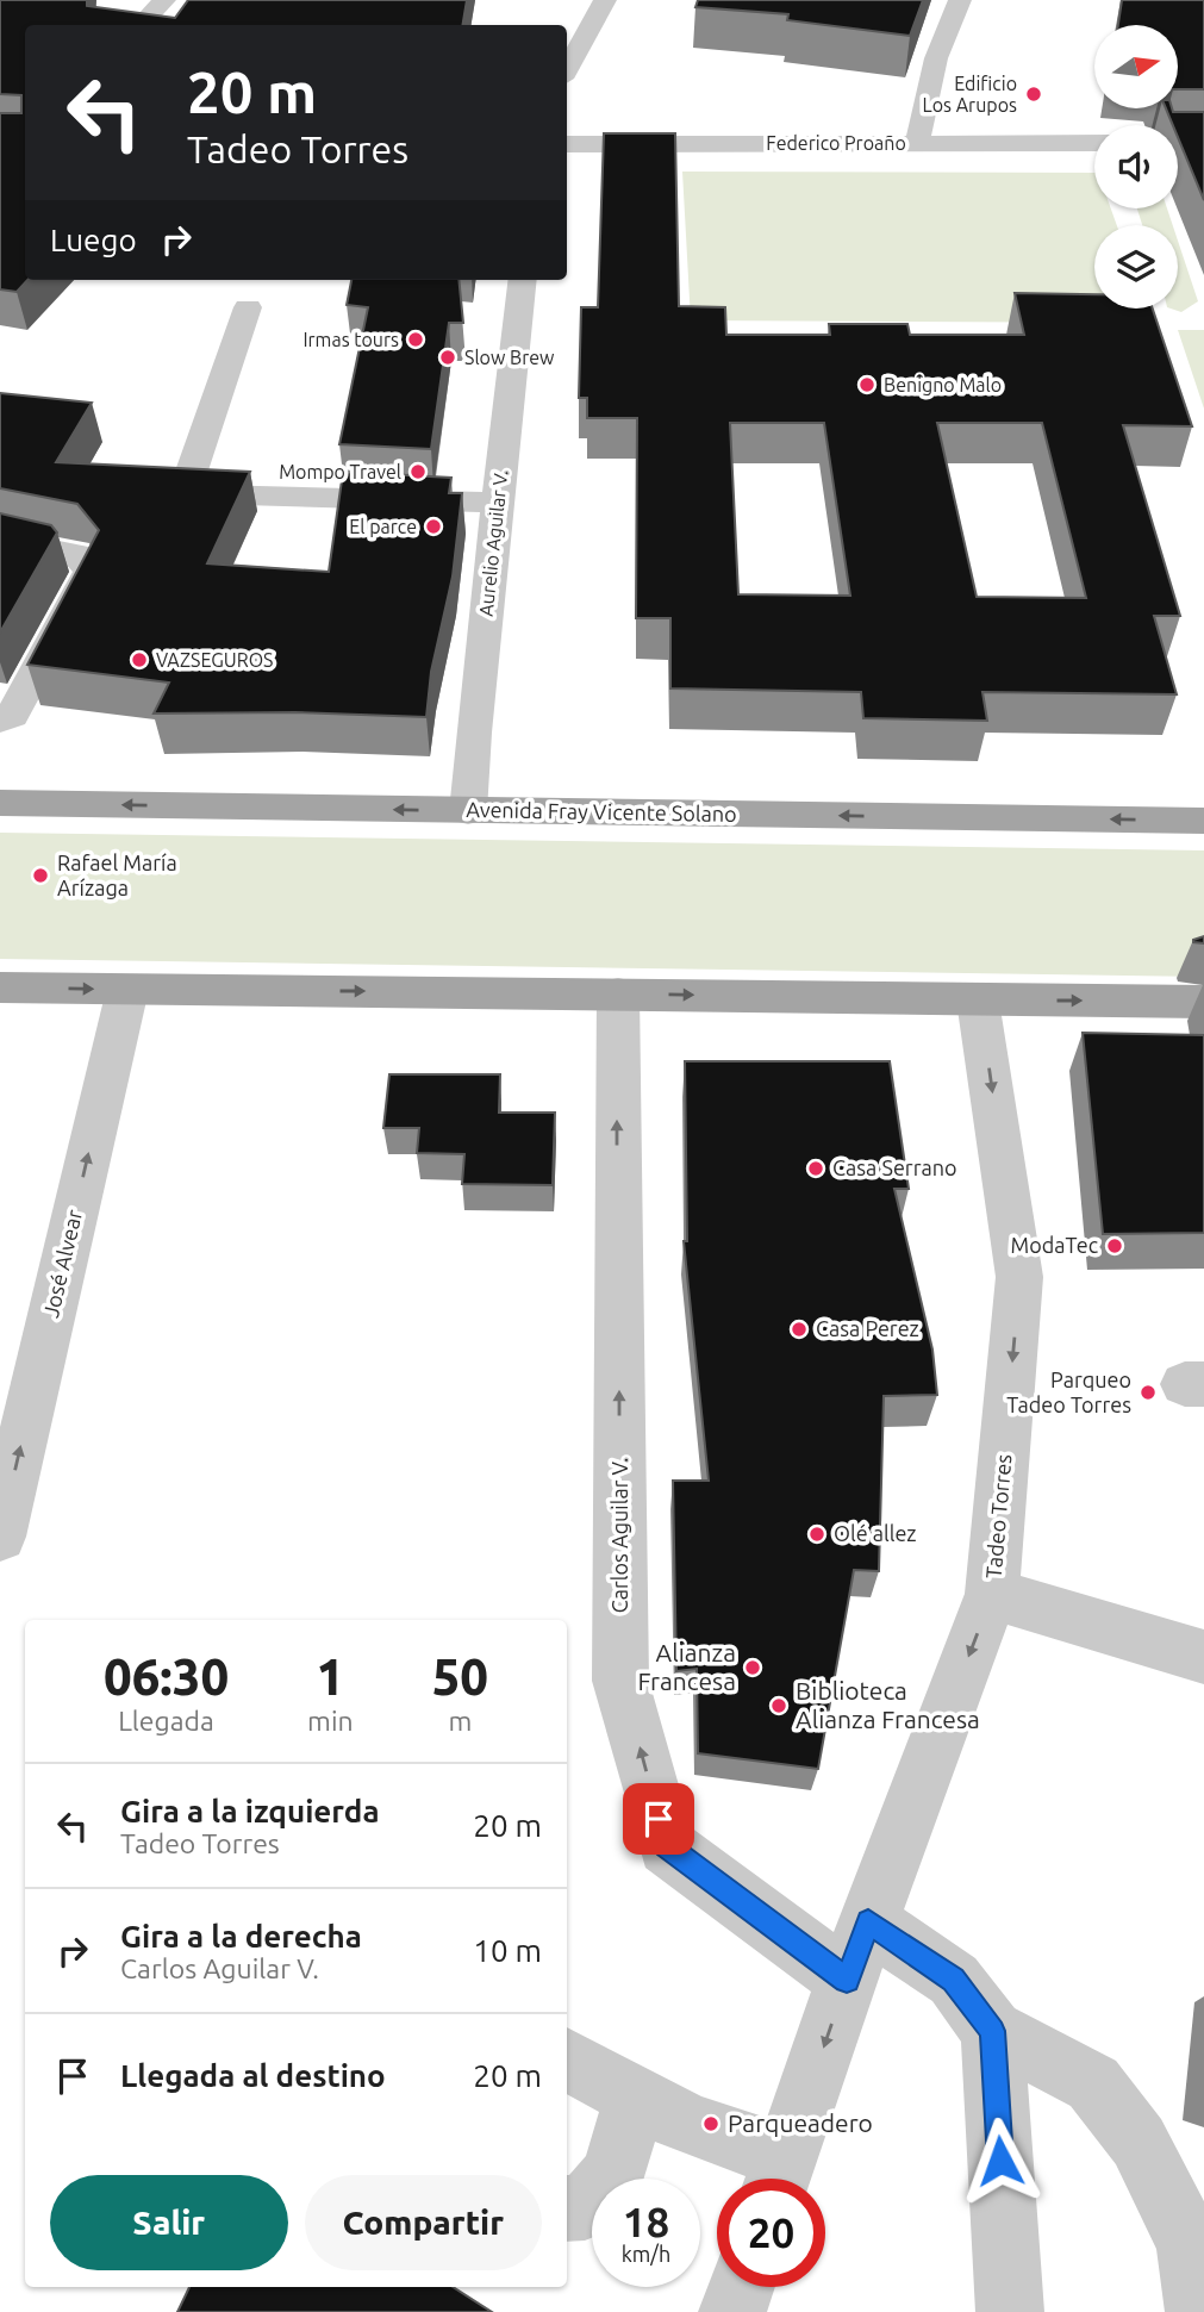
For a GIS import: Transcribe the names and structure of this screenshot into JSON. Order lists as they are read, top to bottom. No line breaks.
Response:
{"streets":{"main road":["Avenida Fray Vicente Solano"],"street":["Federico Proaño","Aurelio Aguilar V.","José Alvear","Tadeo Torres","Carlos Aguilar V."]},"crossings":[["Aurelio Aguilar V.","Avenida Fray Vicente Solano"],["Tadeo Torres","Carlos Aguilar V."]],"one_way":["José Alvear","Tadeo Torres","Carlos Aguilar V."],"places":["Edificio Los Arupos","Irmas tours","Slow Brew","Benigno Malo","Mompo Travel","El parce","VAZSEGUROS","Rafael María Arízaga","Casa Serrano","ModaTec","Casa Perez","Parqueo Tadeo Torres","Olé allez","Alianza Francesa","Biblioteca Alianza Francesa","Parqueadero"],"north":"right","page":{"turn":["20 m","Tadeo Torres"],"then":"Luego","eta":["06:30","Llegada","1","min","50","m"],"list":[{"name":"Gira a la izquierda","note":"Tadeo Torres","value":"20 m"},{"name":"Gira a la derecha","note":"Carlos Aguilar V.","value":"10 m"},{"name":"Llegada al destino","value":"20 m"}],"buttons":["Salir","Compartir"],"speed":"18 km/h","limit":"20"}}
